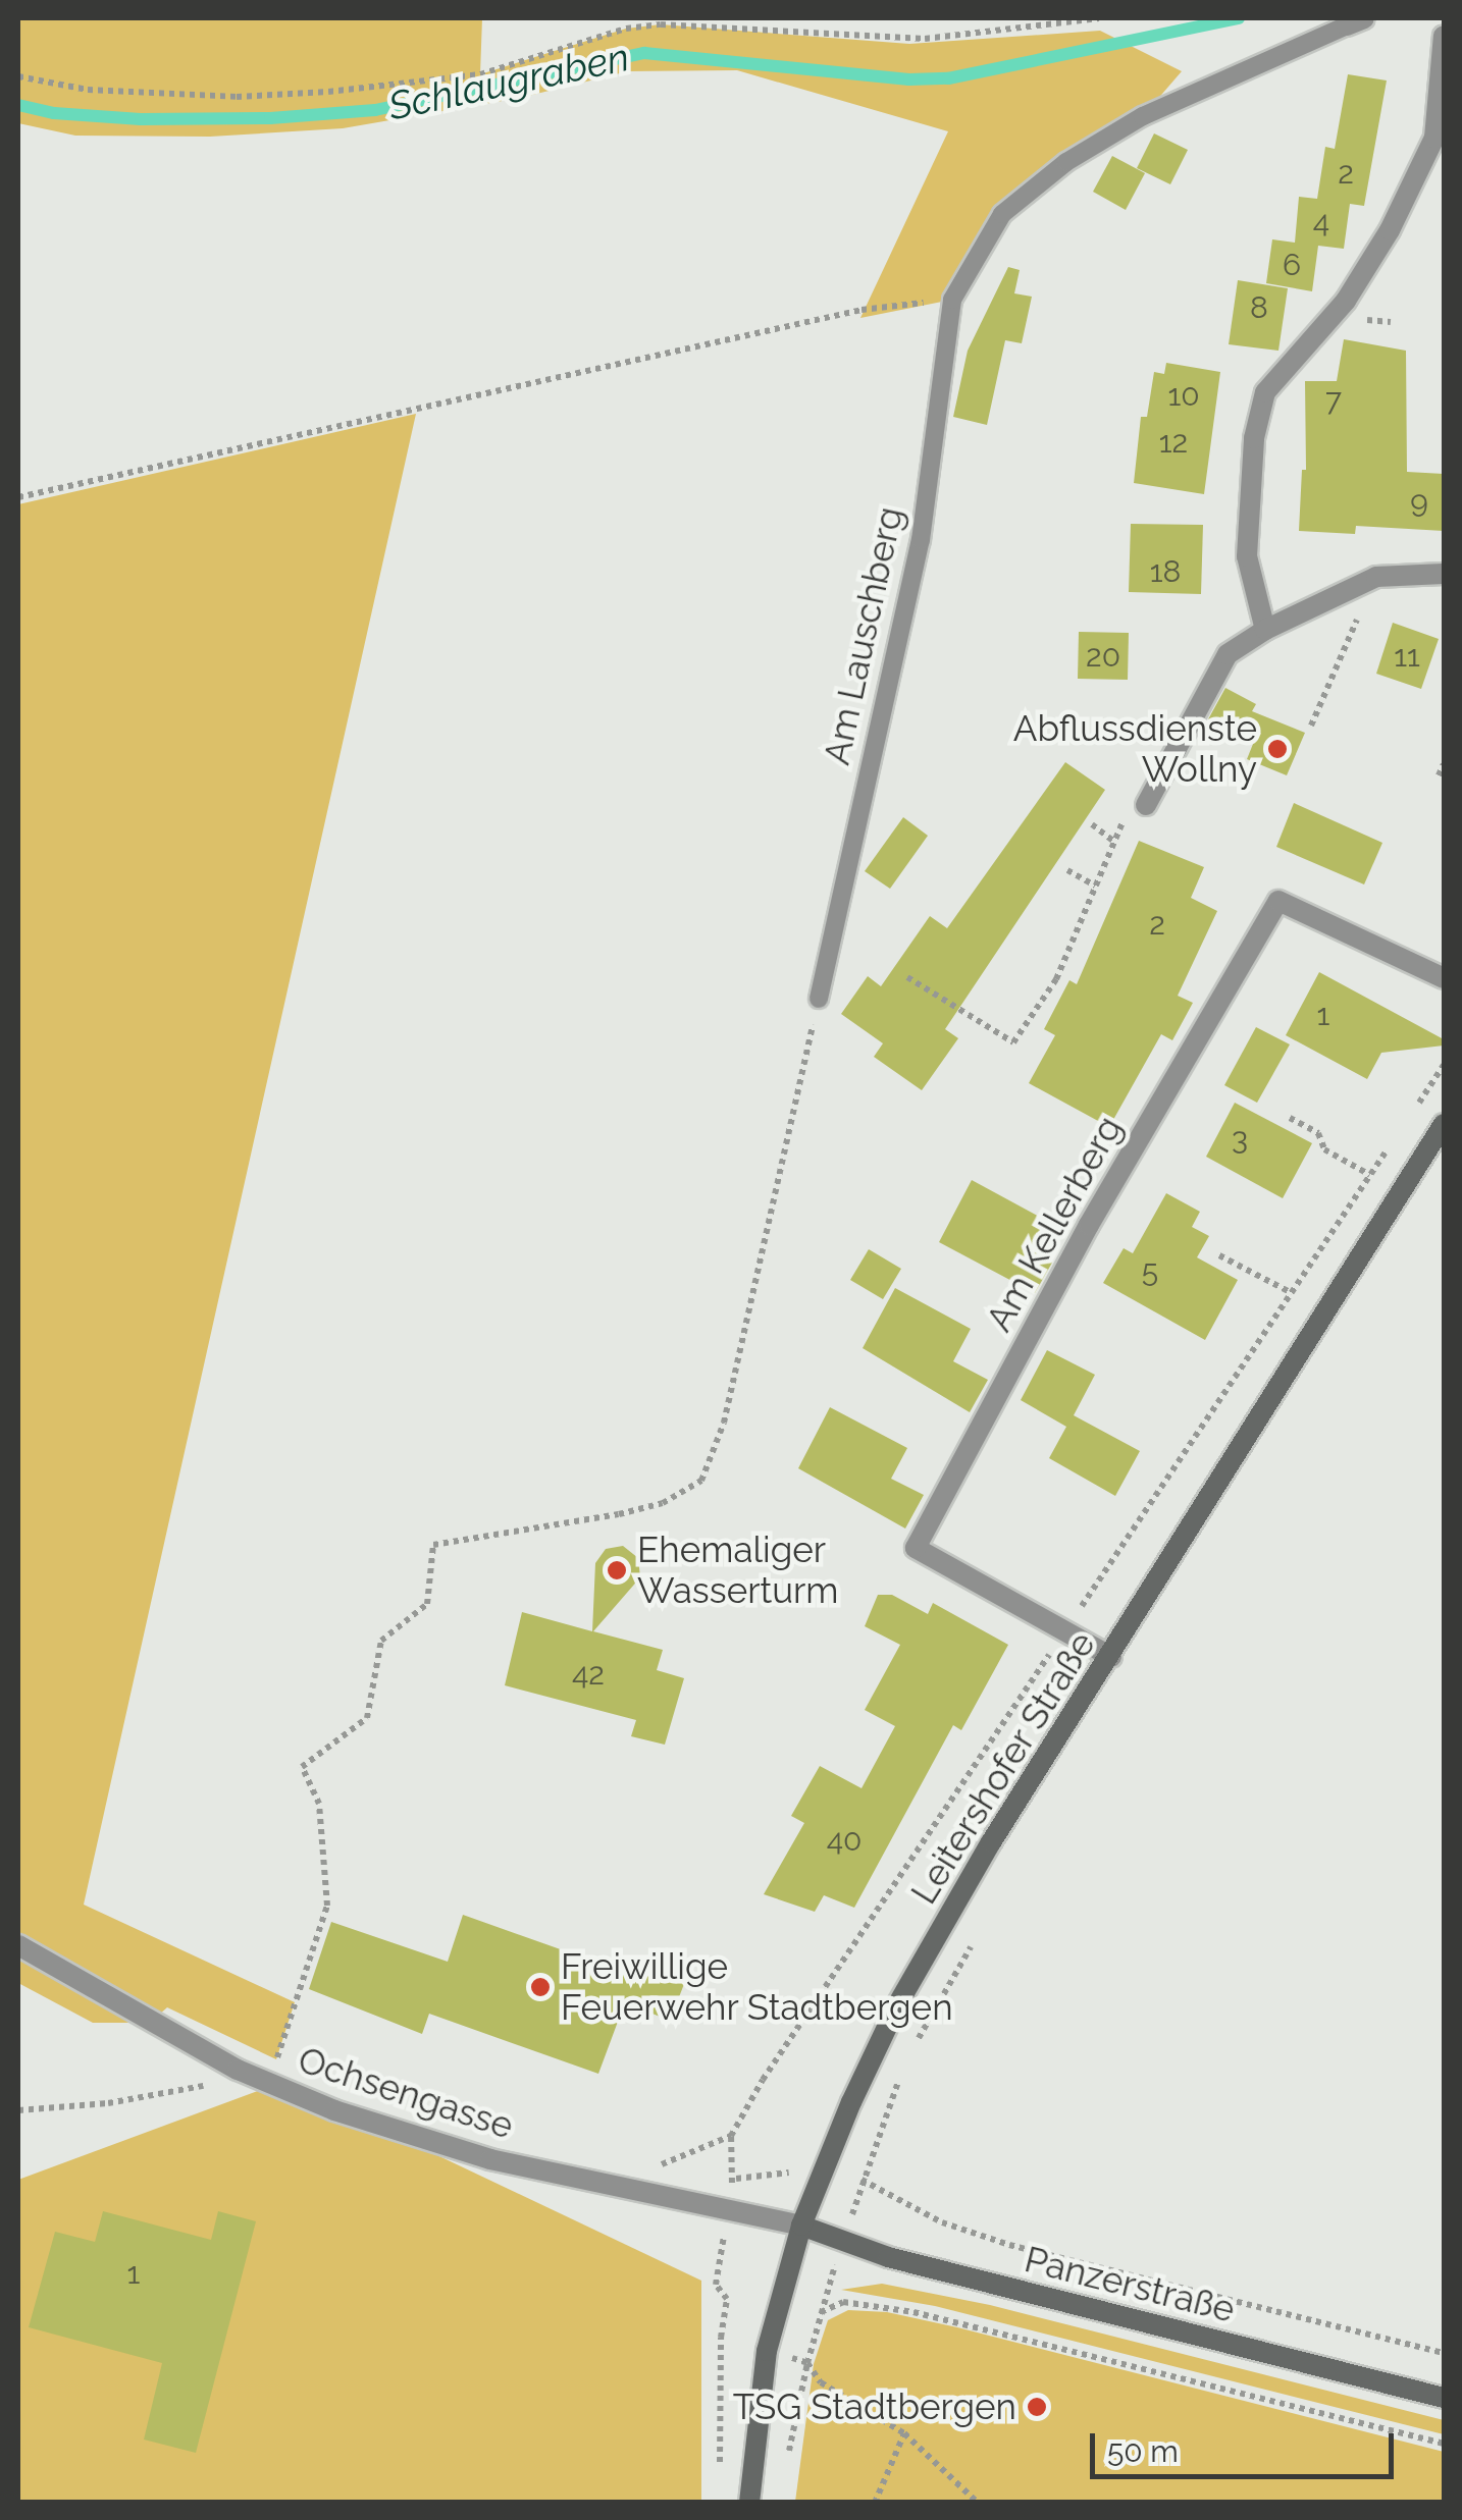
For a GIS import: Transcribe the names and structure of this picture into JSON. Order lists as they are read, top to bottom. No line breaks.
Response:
{"streets":{"street":["Am Kellerberg","Leitershofer Straße","Ochsengasse","Panzerstraße"],"lane":["Am Lauschberg"]},"crossings":[["Am Kellerberg","Leitershofer Straße"],["Leitershofer Straße","Ochsengasse"],["Leitershofer Straße","Panzerstraße"],["Ochsengasse","Panzerstraße"]],"water":["Schlaugraben"],"places":["Abflussdienste Wollny","Ehemaliger Wasserturm","Freiwillige Feuerwehr Stadtbergen","TSG Stadtbergen"],"house_numbers":["2","4","6","8","10","7","12","9","18","20","11","2","1","3","5","42","40","1"],"scale_bar":"50 m"}
